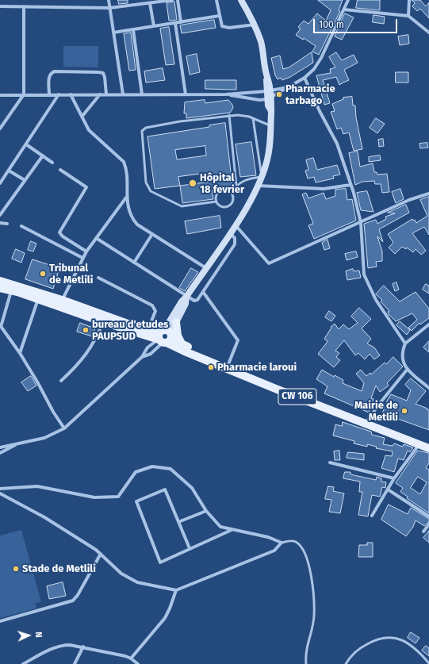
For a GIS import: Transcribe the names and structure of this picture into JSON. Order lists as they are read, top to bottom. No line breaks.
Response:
{"streets":{"main road":["CW 106"]},"places":["Pharmacie tarbago","Hôpital 18 fevrier","Tribunal de Metlili","bureau d'etudes PAUPSUD","Pharmacie laroui","Mairie de Metlili","Stade de Metlili"],"scale_bar":"100 m","north":"right"}
